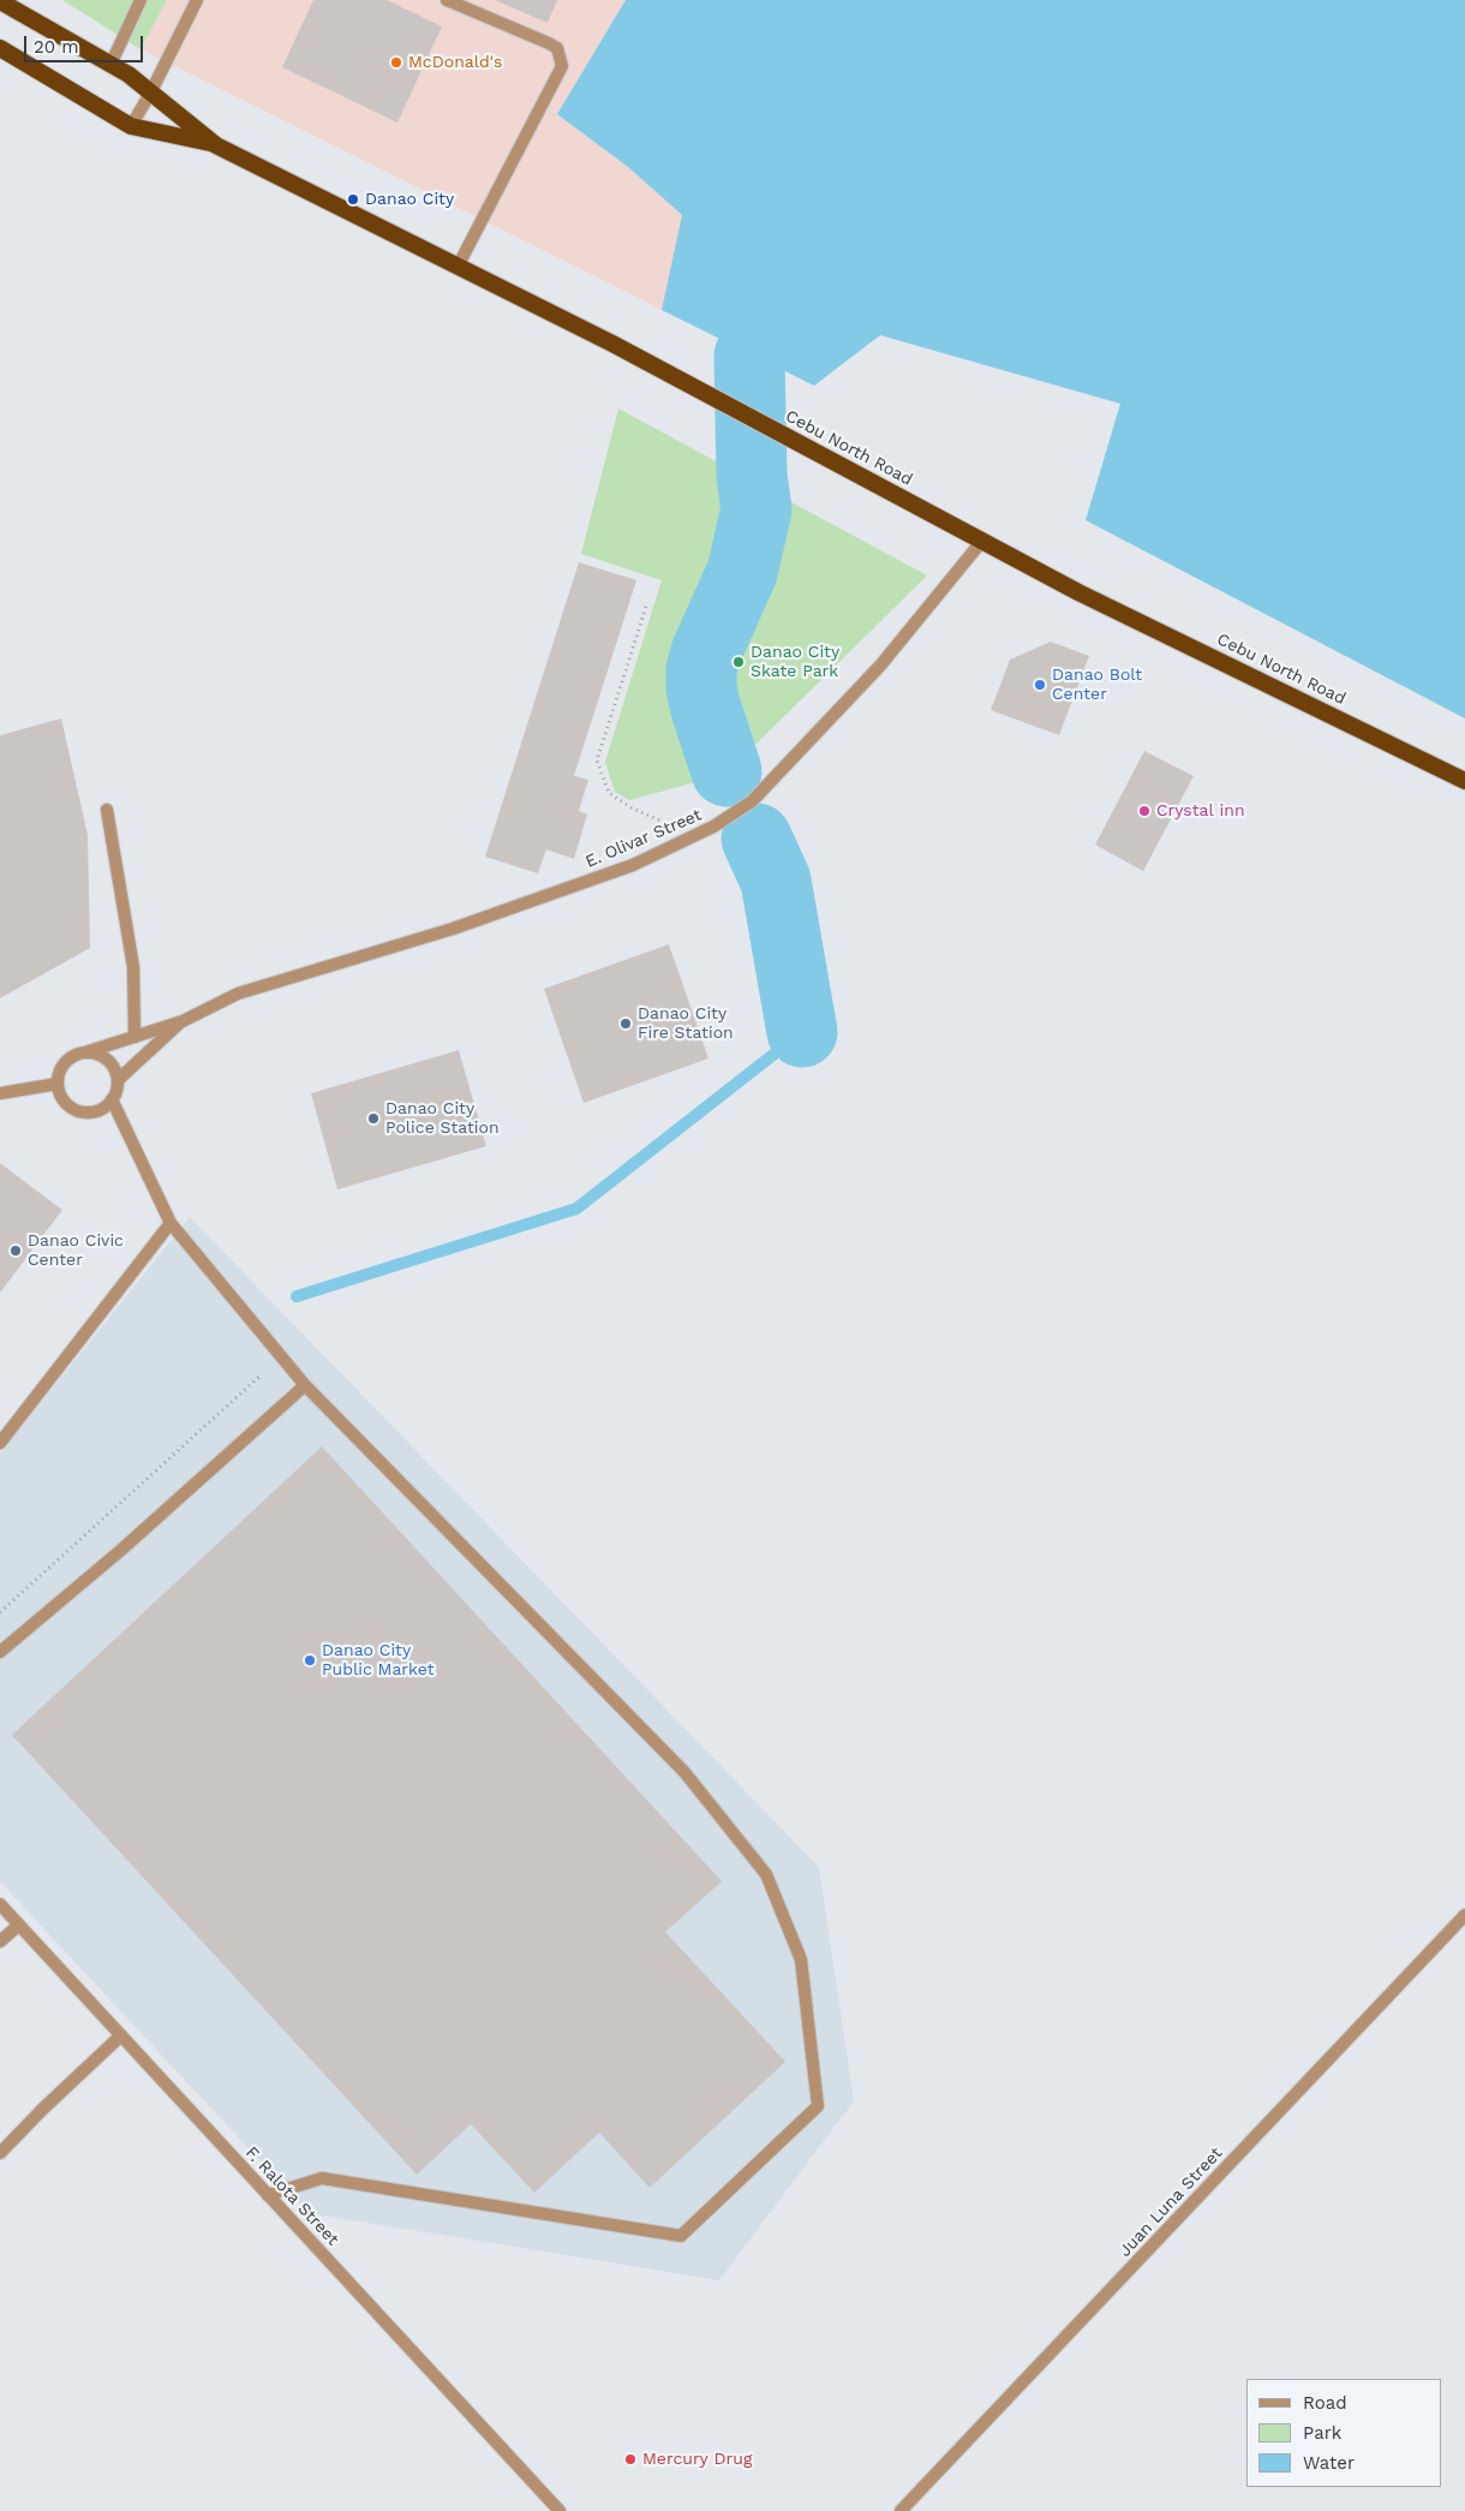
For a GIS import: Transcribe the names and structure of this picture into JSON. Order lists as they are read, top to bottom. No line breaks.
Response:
{"streets":{"highway":["Cebu North Road"],"street":["E. Olivar Street","F. Ralota Street","Juan Luna Street"]},"crossings":[["Cebu North Road","E. Olivar Street"]],"places":["McDonald's","Danao City","Danao City Skate Park","Danao Bolt Center","Crystal inn","Danao City Fire Station","Danao City Police Station","Danao Civic Center","Danao City Public Market","Mercury Drug"],"legend":["Road","Park","Water"],"scale_bar":"20 m"}
